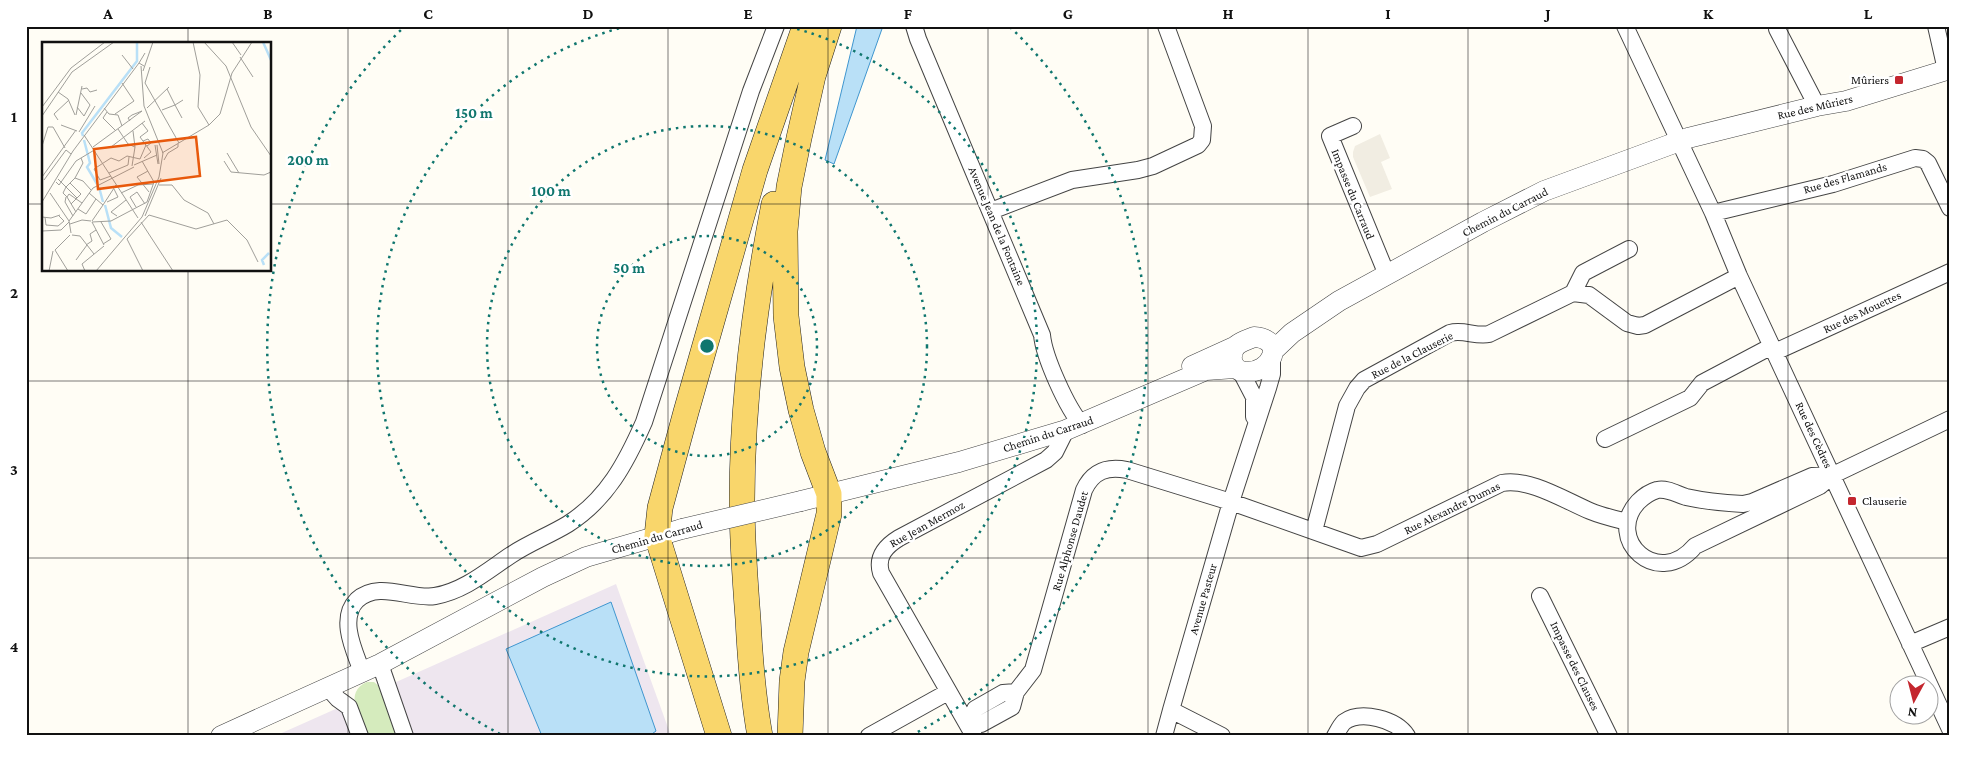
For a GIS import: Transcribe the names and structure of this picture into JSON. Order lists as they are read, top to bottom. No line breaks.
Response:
{"streets":{"street":["Rue des Mûriers","Rue des Flamands","Impasse du Carraud","Chemin du Carraud","Avenue Jean de la Fontaine","Rue des Mouettes","Rue de la Clauserie","Rue des Cèdres","Rue Alexandre Dumas","Rue Jean Mermoz","Rue Alphonse Daudet","Avenue Pasteur","Impasse des Clauses"]},"crossings":[["Rue des Mûriers","Chemin du Carraud"],["Rue des Mûriers","Rue des Cèdres"],["Rue des Flamands","Rue des Cèdres"],["Impasse du Carraud","Chemin du Carraud"],["Chemin du Carraud","Avenue Jean de la Fontaine"],["Chemin du Carraud","Rue des Cèdres"],["Chemin du Carraud","Rue Jean Mermoz"],["Chemin du Carraud","Avenue Pasteur"],["Avenue Jean de la Fontaine","Rue Jean Mermoz"],["Rue des Mouettes","Rue des Cèdres"],["Rue de la Clauserie","Rue Alexandre Dumas"],["Rue Alexandre Dumas","Rue Alphonse Daudet"],["Rue Alexandre Dumas","Avenue Pasteur"],["Rue Jean Mermoz","Rue Alphonse Daudet"],["Rue Alphonse Daudet","Avenue Pasteur"]],"places":{"transit":["Mûriers","Clauserie"]},"north":"bottom","grid":{"columns":["A","B","C","D","E","F","G","H","I","J","K","L"],"rows":["1","2","3","4"]},"rings":["150 m","200 m","100 m","50 m"]}
